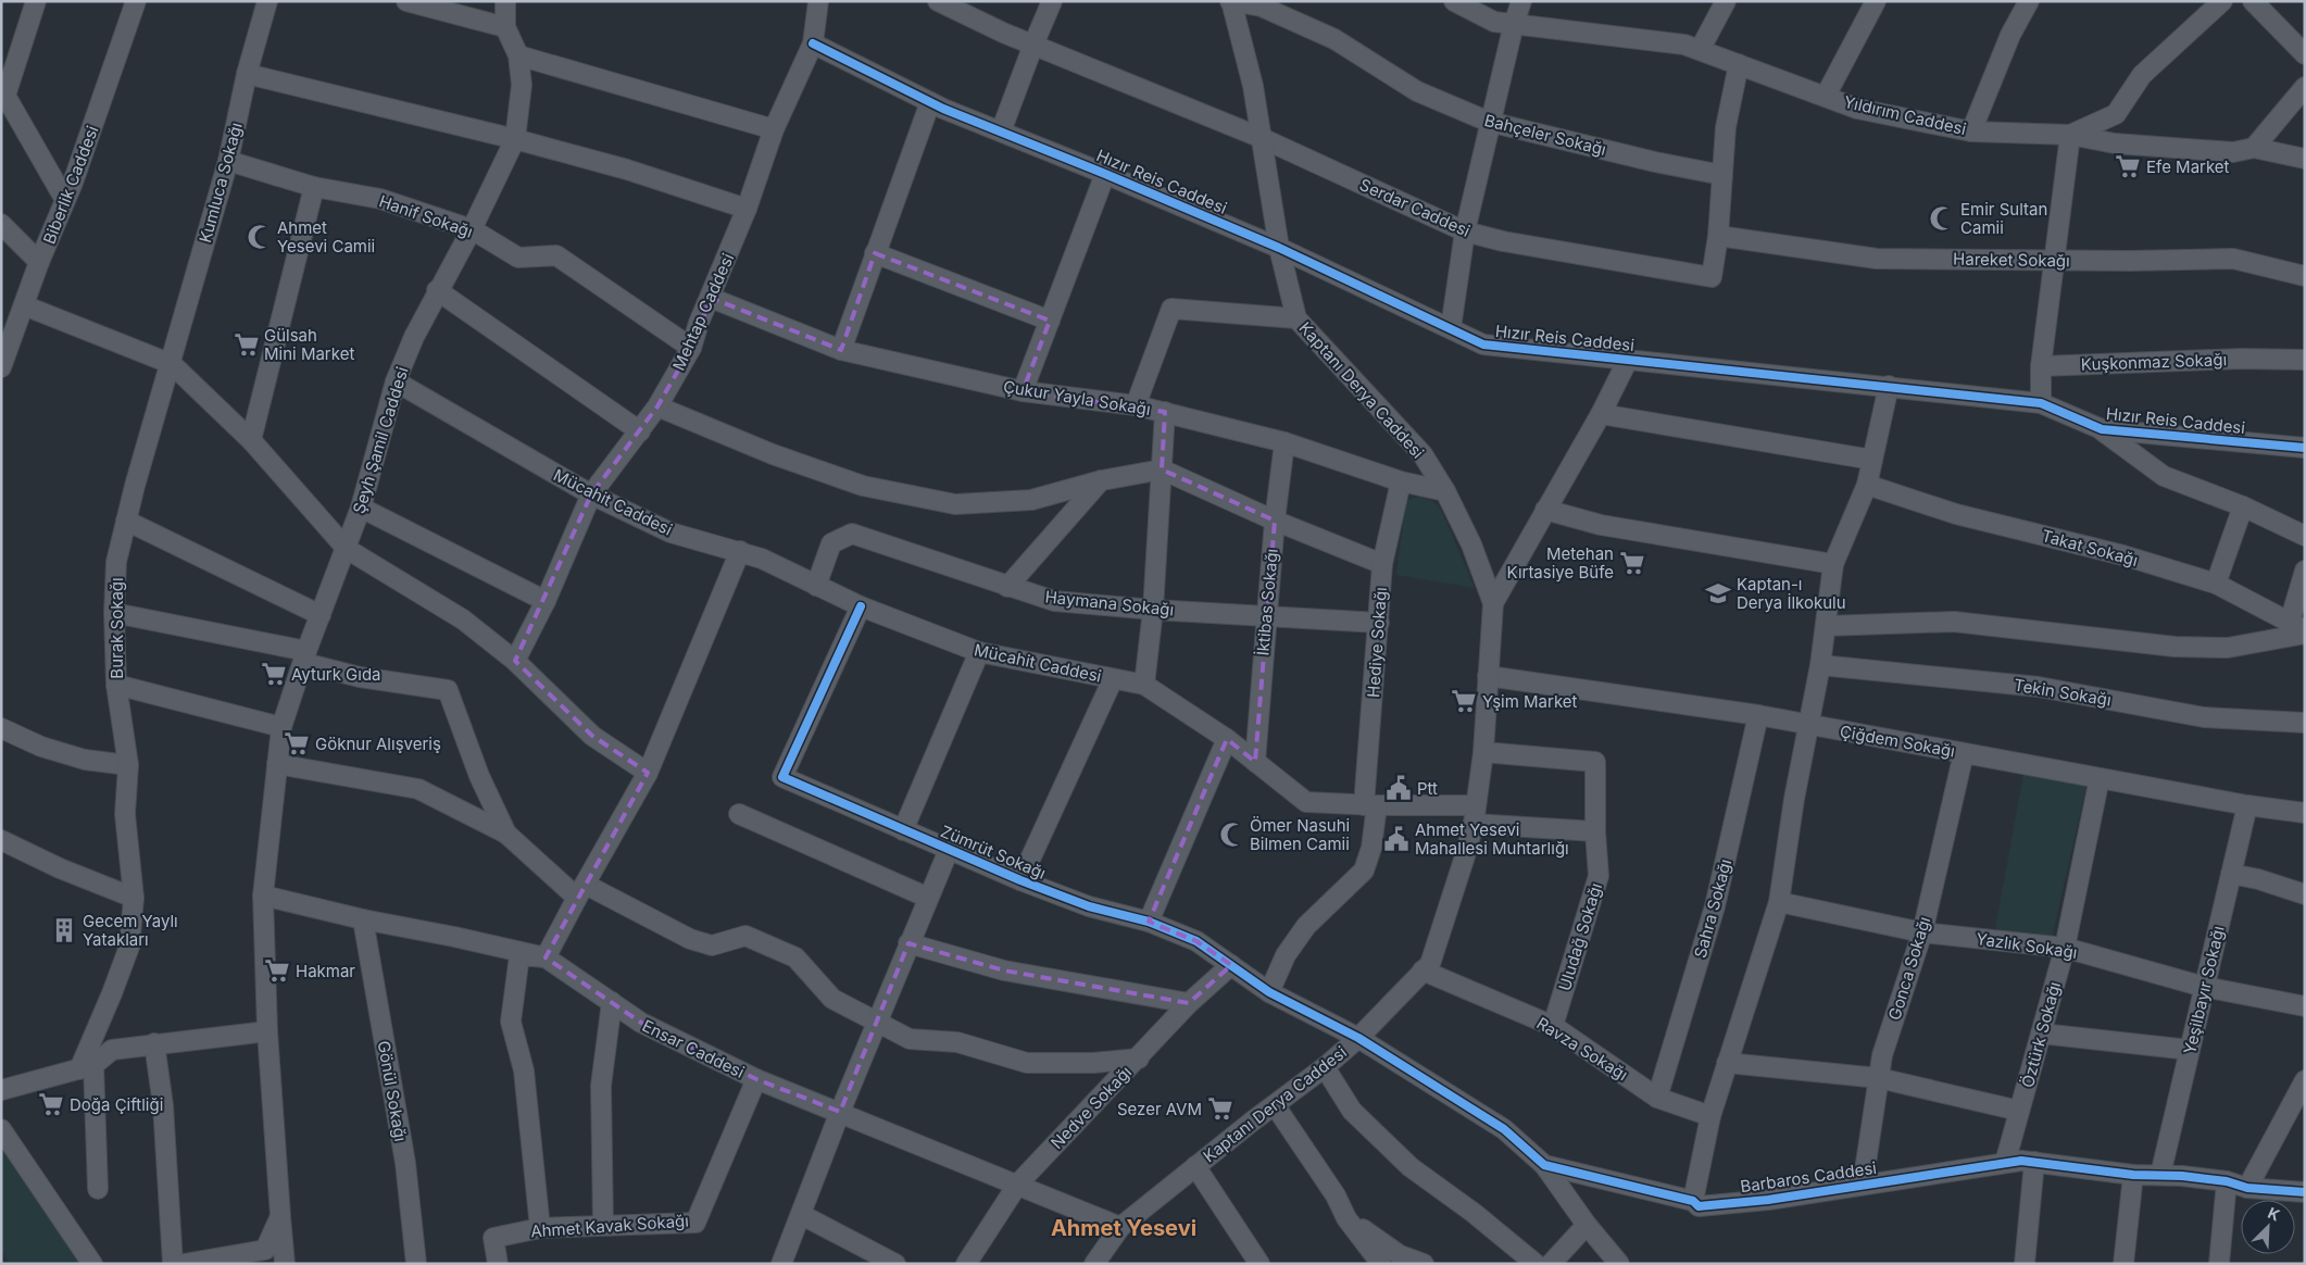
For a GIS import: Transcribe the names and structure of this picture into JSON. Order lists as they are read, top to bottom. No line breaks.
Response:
{"streets":{"street":["Yıldırım Caddesi","Bahçeler Sokağı","Hızır Reis Caddesi","Kumluca Sokağı","Biberlik Caddesi","Serdar Caddesi","Hanif Sokağı","Hareket Sokağı","Mehtap Caddesi","Kuşkonmaz Sokağı","Kaptanı Derya Caddesi","Çukur Yayla Sokağı","Şeyh Şamil Caddesi","Mücahit Caddesi","Takat Sokağı","İktibas Sokağı","Haymana Sokağı","Burak Sokağı","Hediye Sokağı","Tekin Sokağı","Çiğdem Sokağı","Zümrüt Sokağı","Sahra Sokağı","Uludağ Sokağı","Yazlık Sokağı","Gonca Sokağı","Yeşilbayır Sokağı","Öztürk Sokağı","Ensar Caddesi","Ravza Sokağı","Gönül Sokağı","Nedve Sokağı","Barbaros Caddesi","Ahmet Kavak Sokağı"]},"crossings":[["Yıldırım Caddesi","Serdar Caddesi"],["Bahçeler Sokağı","Serdar Caddesi"],["Bahçeler Sokağı","Kaptanı Derya Caddesi"],["Hızır Reis Caddesi","Mehtap Caddesi"],["Hızır Reis Caddesi","Kaptanı Derya Caddesi"],["Kumluca Sokağı","Hanif Sokağı"],["Kumluca Sokağı","Burak Sokağı"],["Serdar Caddesi","Hareket Sokağı"],["Serdar Caddesi","Kaptanı Derya Caddesi"],["Hanif Sokağı","Mehtap Caddesi"],["Hanif Sokağı","Şeyh Şamil Caddesi"],["Mehtap Caddesi","Çukur Yayla Sokağı"],["Mehtap Caddesi","Mücahit Caddesi"],["Kaptanı Derya Caddesi","Çukur Yayla Sokağı"],["Kaptanı Derya Caddesi","Mücahit Caddesi"],["Kaptanı Derya Caddesi","Çiğdem Sokağı"],["Kaptanı Derya Caddesi","Zümrüt Sokağı"],["Kaptanı Derya Caddesi","Uludağ Sokağı"],["Kaptanı Derya Caddesi","Ensar Caddesi"],["Kaptanı Derya Caddesi","Ravza Sokağı"],["Kaptanı Derya Caddesi","Barbaros Caddesi"],["Çukur Yayla Sokağı","İktibas Sokağı"],["Çukur Yayla Sokağı","Hediye Sokağı"],["Şeyh Şamil Caddesi","Mücahit Caddesi"],["Şeyh Şamil Caddesi","Ensar Caddesi"],["Mücahit Caddesi","İktibas Sokağı"],["Mücahit Caddesi","Haymana Sokağı"],["Mücahit Caddesi","Hediye Sokağı"],["Mücahit Caddesi","Zümrüt Sokağı"],["İktibas Sokağı","Haymana Sokağı"],["Haymana Sokağı","Hediye Sokağı"],["Hediye Sokağı","Zümrüt Sokağı"],["Çiğdem Sokağı","Sahra Sokağı"],["Çiğdem Sokağı","Gonca Sokağı"],["Çiğdem Sokağı","Yeşilbayır Sokağı"],["Çiğdem Sokağı","Öztürk Sokağı"],["Zümrüt Sokağı","Nedve Sokağı"],["Zümrüt Sokağı","Barbaros Caddesi"],["Sahra Sokağı","Ravza Sokağı"],["Uludağ Sokağı","Ravza Sokağı"],["Yazlık Sokağı","Gonca Sokağı"],["Yazlık Sokağı","Yeşilbayır Sokağı"],["Yazlık Sokağı","Öztürk Sokağı"],["Gonca Sokağı","Barbaros Caddesi"],["Yeşilbayır Sokağı","Barbaros Caddesi"],["Öztürk Sokağı","Barbaros Caddesi"],["Ensar Caddesi","Gönül Sokağı"],["Ensar Caddesi","Nedve Sokağı"],["Ensar Caddesi","Ahmet Kavak Sokağı"]],"districts":["Ahmet Yesevi"],"places":{"supermarket":["Efe Market","Gülsah Mini Market","Metehan Kırtasiye Büfe","Ayturk Gıda","Yşim Market","Göknur Alışveriş","Hakmar","Doğa Çiftliği","Sezer AVM"],"mosque":["Emir Sultan Camii","Ahmet Yesevi Camii","Ömer Nasuhi Bilmen Camii"],"school or university":["Kaptan-ı Derya İlkokulu"],"public building":["Ptt","Ahmet Yesevi Mahallesi Muhtarlığı"],"building":["Gecem Yaylı Yatakları"]},"north":"top right"}
